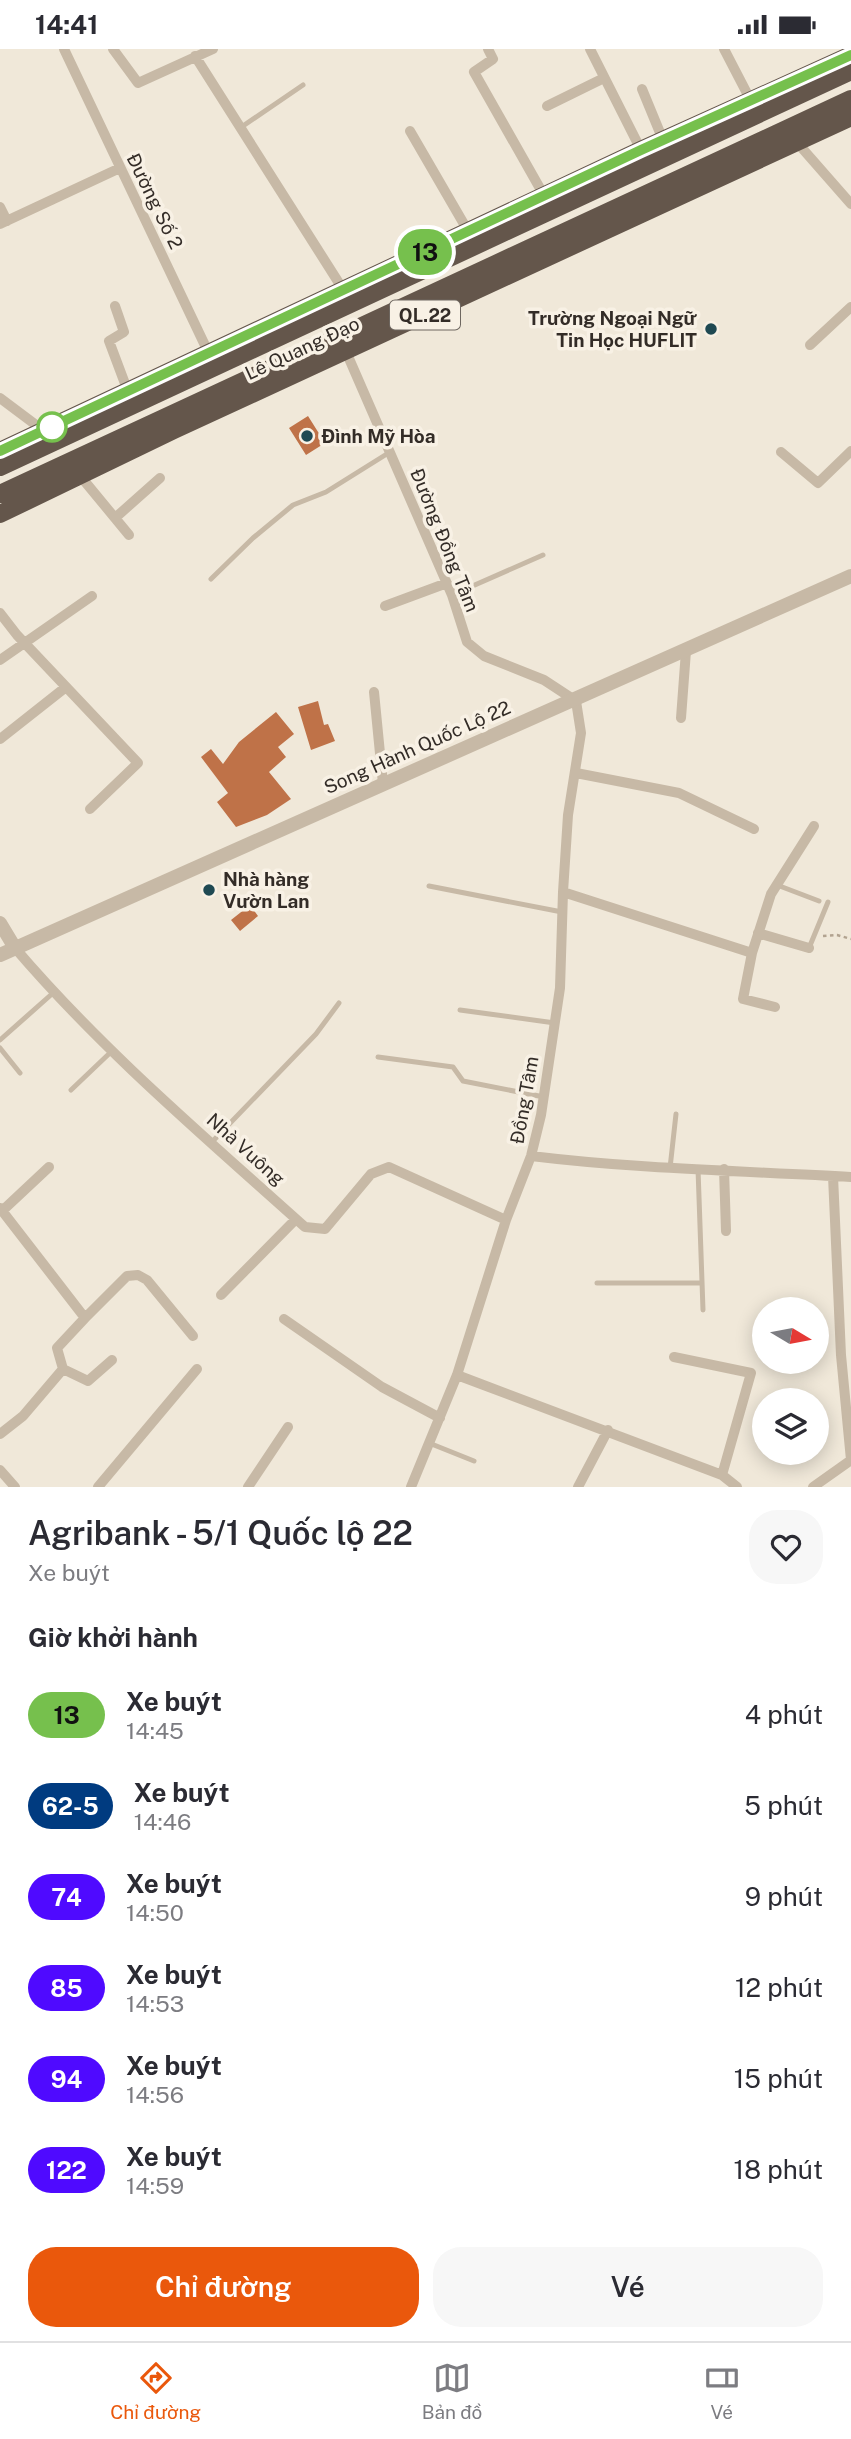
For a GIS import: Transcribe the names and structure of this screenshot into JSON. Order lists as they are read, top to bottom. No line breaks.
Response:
{"streets":{"highway":["QL.22","Lê Quang Đạo"],"street":["Đường Số 2","Đường Đồng Tâm","Song Hành Quốc Lộ 22","Đồng Tâm","Nhà Vuông"]},"crossings":[["Đường Số 2","Lê Quang Đạo"],["Lê Quang Đạo","Đường Đồng Tâm"],["Đường Đồng Tâm","Song Hành Quốc Lộ 22"],["Đường Đồng Tâm","Đồng Tâm"],["Song Hành Quốc Lộ 22","Đồng Tâm"],["Song Hành Quốc Lộ 22","Nhà Vuông"],["Đồng Tâm","Nhà Vuông"]],"places":["Trường Ngoại Ngữ Tin Học HUFLIT","Đình Mỹ Hòa","Nhà hàng Vườn Lan"],"lines":["bus line 13"],"north":"right","page":{"status":"14:41","on_map":"13","heading":[["Agribank - 5/1 Quốc lộ 22","Xe buýt"],"Giờ khởi hành"],"list":[{"mark":"13","name":"Xe buýt","note":"14:45","value":"4 phút"},{"mark":"62-5","name":"Xe buýt","note":"14:46","value":"5 phút"},{"mark":"74","name":"Xe buýt","note":"14:50","value":"9 phút"},{"mark":"85","name":"Xe buýt","note":"14:53","value":"12 phút"},{"mark":"94","name":"Xe buýt","note":"14:56","value":"15 phút"},{"mark":"122","name":"Xe buýt","note":"14:59","value":"18 phút"}],"buttons":["Chỉ đường","Vé"],"tabs":["Chỉ đường","Bản đồ","Vé"]}}
